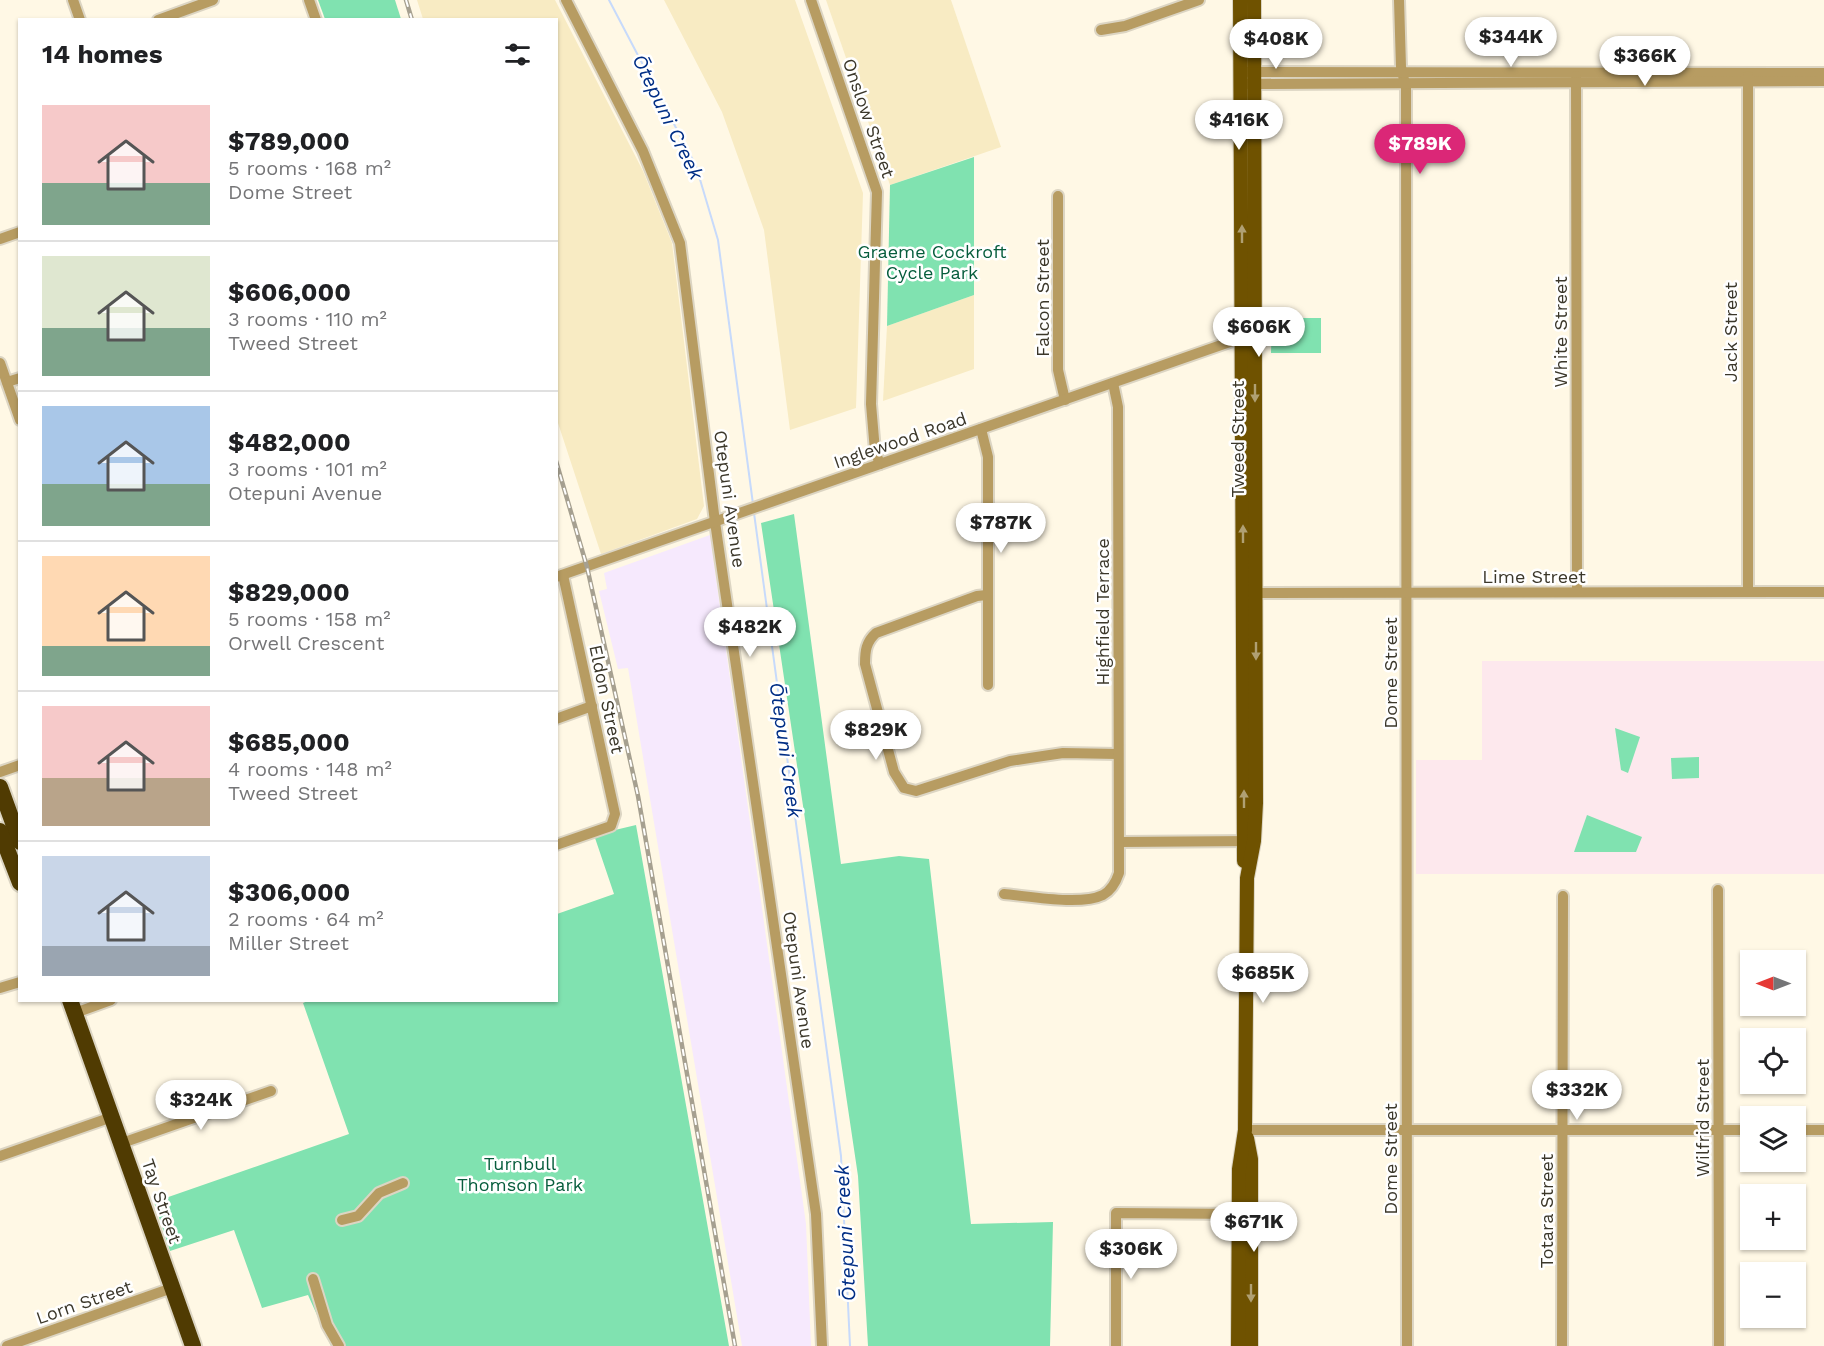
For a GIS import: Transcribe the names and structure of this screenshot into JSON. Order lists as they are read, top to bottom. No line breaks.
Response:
{"streets":{"highway":["Tay Street"],"main road":["Tweed Street"],"street":["Onslow Street","Falcon Street","White Street","Jack Street","Inglewood Road","Otepuni Avenue","Lime Street","Highfield Terrace","Dome Street","Eldon Street","Wilfrid Street","Totara Street","Lorn Street"]},"crossings":[["Onslow Street","Inglewood Road"],["Falcon Street","Inglewood Road"],["White Street","Lime Street"],["Jack Street","Lime Street"],["Tweed Street","Inglewood Road"],["Tweed Street","Lime Street"],["Inglewood Road","Otepuni Avenue"],["Inglewood Road","Highfield Terrace"],["Inglewood Road","Eldon Street"],["Lime Street","Dome Street"],["Tay Street","Lorn Street"]],"water":["Ōtepuni Creek"],"parks":["Graeme Cockroft Cycle Park","Turnbull Thomson Park"],"north":"left","page":{"price":["$344K","$408K","$366K","$416K","$789K","$606K","$787K","$482K","$829K","$685K","$332K","$324K","$671K","$306K"],"heading":"14 homes","list":[{"name":"$789,000","note":"5 rooms · 168 m² · Dome Street"},{"name":"$606,000","note":"3 rooms · 110 m² · Tweed Street"},{"name":"$482,000","note":"3 rooms · 101 m² · Otepuni Avenue"},{"name":"$829,000","note":"5 rooms · 158 m² · Orwell Crescent"},{"name":"$685,000","note":"4 rooms · 148 m² · Tweed Street"},{"name":"$306,000","note":"2 rooms · 64 m² · Miller Street"}],"map_buttons":["+","−"]}}
